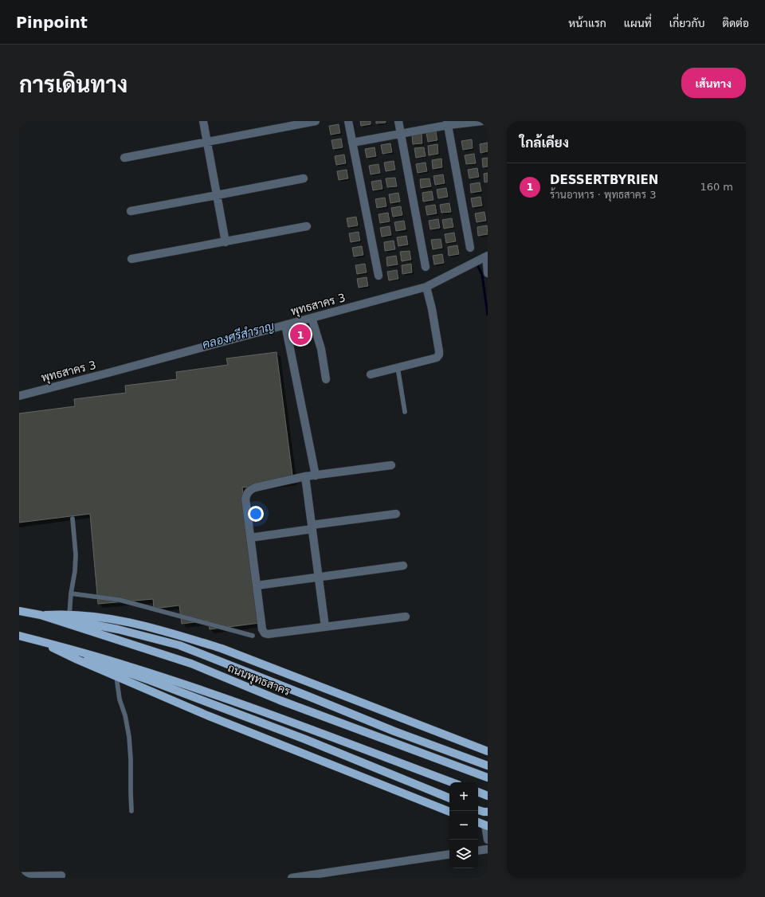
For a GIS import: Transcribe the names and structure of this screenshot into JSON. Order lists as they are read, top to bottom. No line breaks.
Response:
{"streets":{"main road":["ถนนพุทธสาคร"],"street":["พุทธสาคร 3"]},"water":["คลองศรีสำราญ"],"page":{"header":"Pinpoint","nav":["หน้าแรก","แผนที่","เกี่ยวกับ","ติดต่อ"],"buttons":"เส้นทาง","title":"การเดินทาง","heading":"ใกล้เคียง","list":[{"mark":"1","name":"DESSERTBYRIEN","note":"ร้านอาหาร · พุทธสาคร 3","value":"160 m"}],"pins":"1","map_buttons":["+","−"]}}
